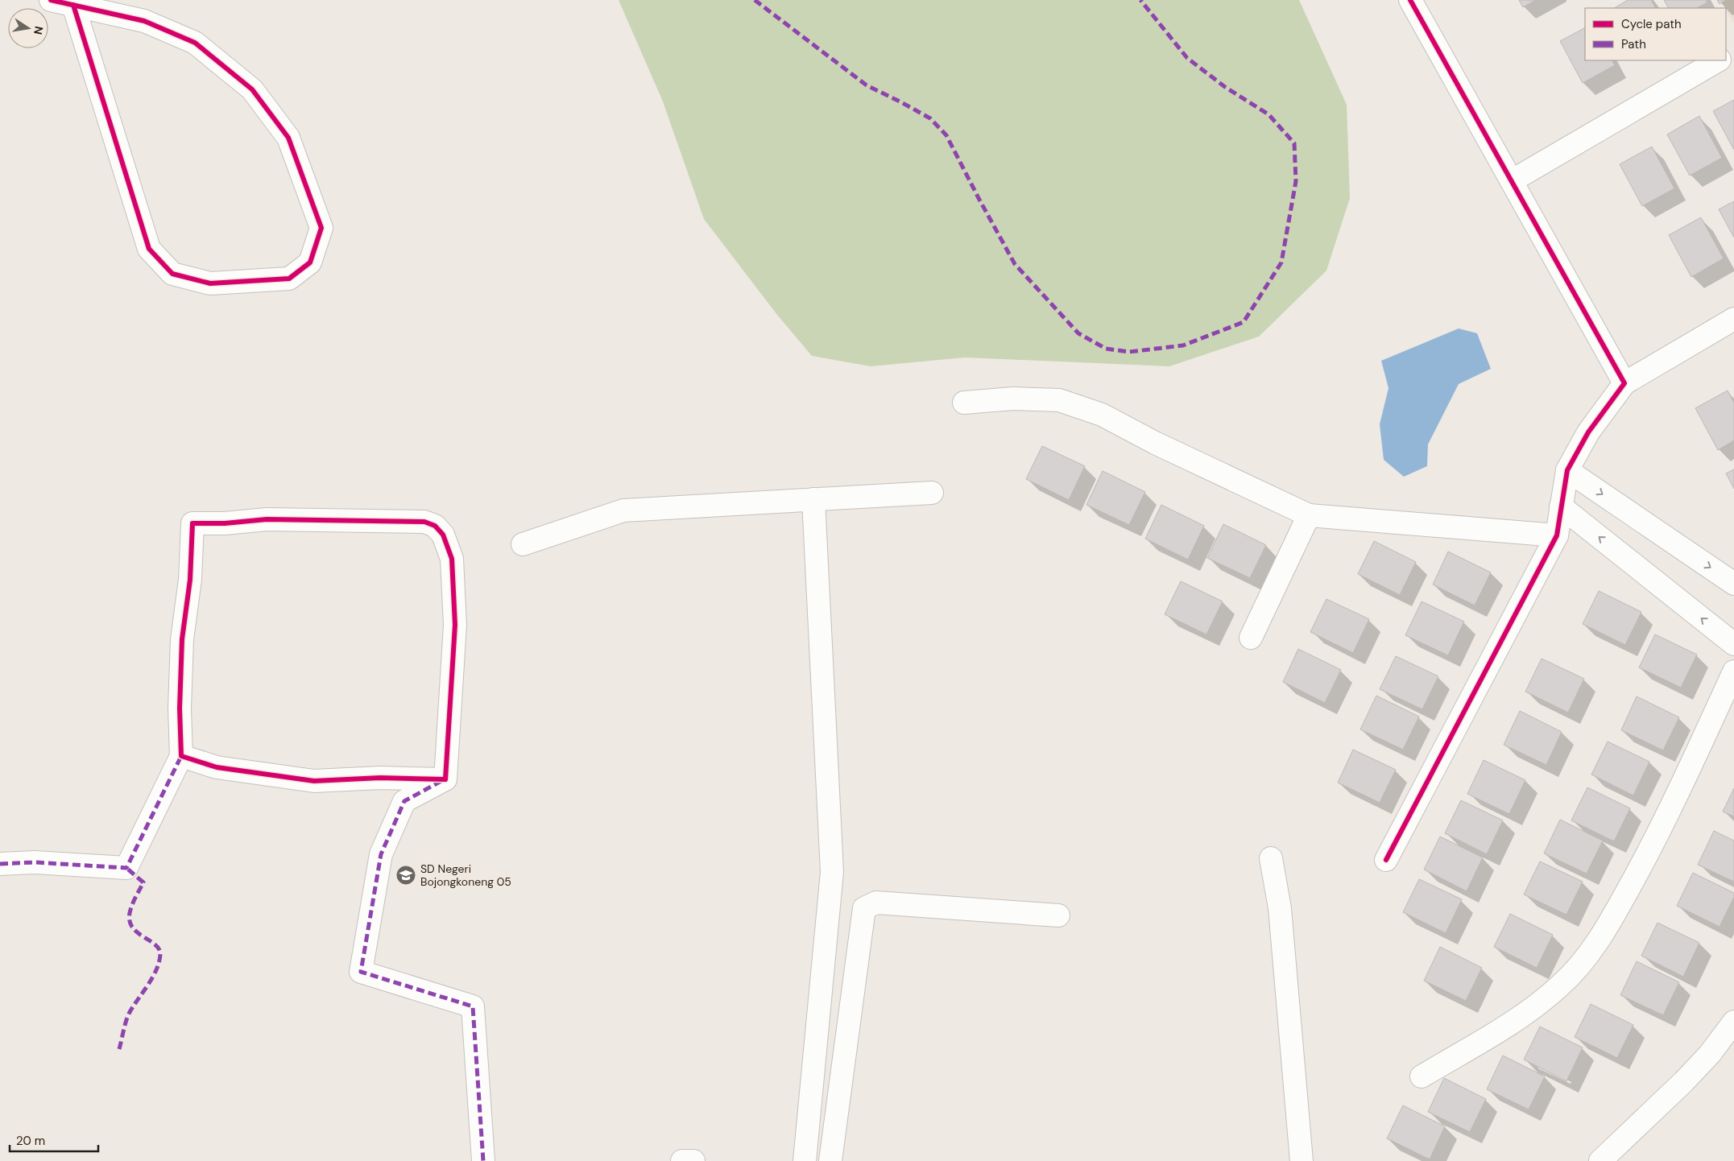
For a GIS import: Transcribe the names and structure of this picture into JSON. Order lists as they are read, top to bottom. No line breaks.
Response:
{"places":{"school or university":["SD Negeri Bojongkoneng 05"]},"legend":["Cycle path","Path"],"scale_bar":"20 m","north":"right"}
